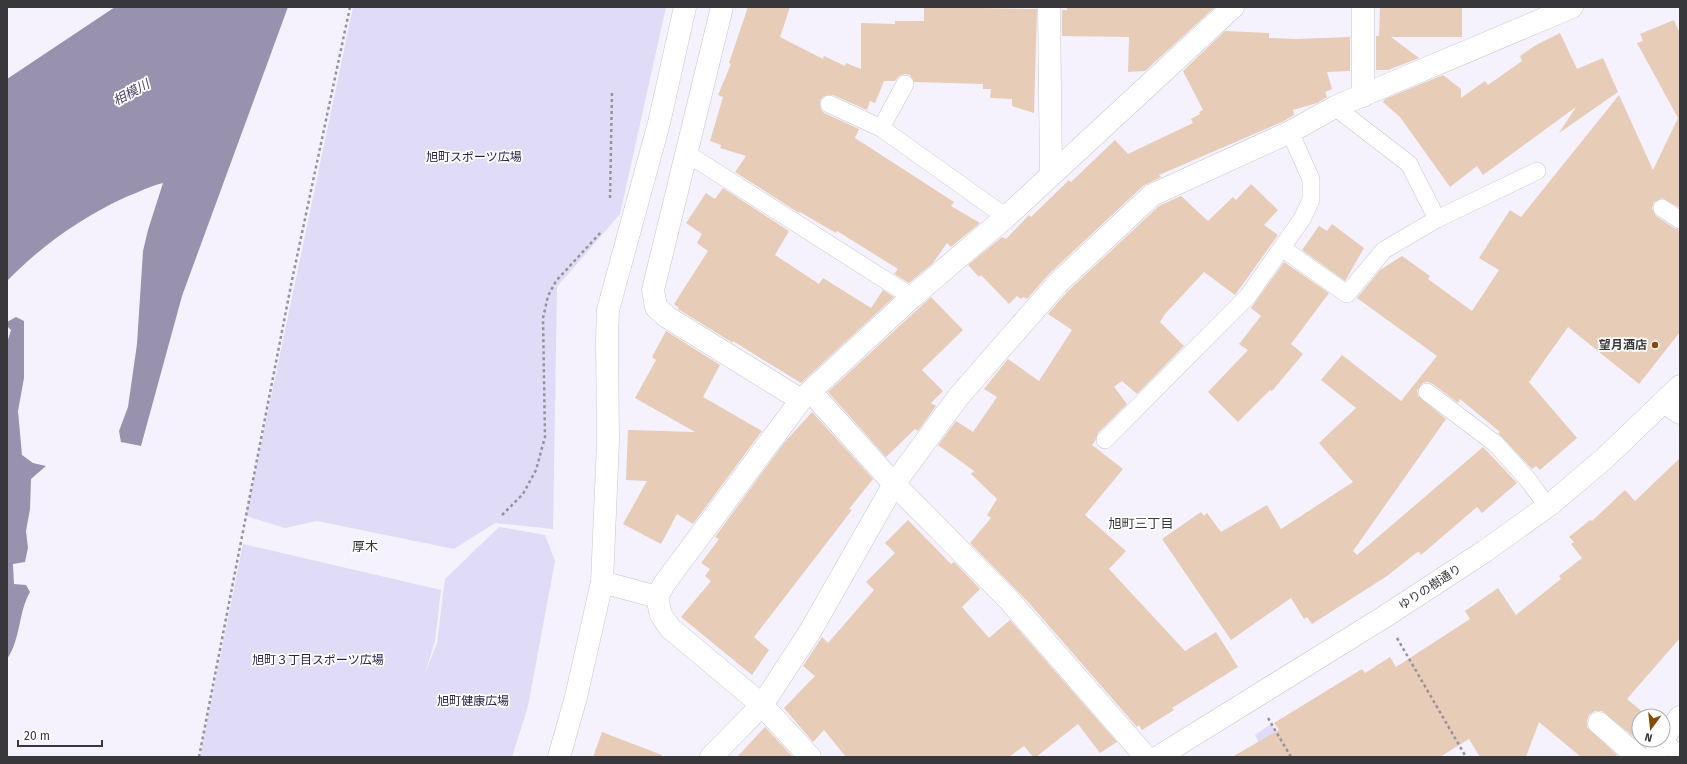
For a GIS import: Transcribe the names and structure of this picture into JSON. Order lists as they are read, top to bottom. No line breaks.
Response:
{"streets":{"street":["ゆりの樹通り"]},"districts":["旭町三丁目","厚木"],"water":["相模川"],"parks":["旭町スポーツ広場","旭町３丁目スポーツ広場","旭町健康広場"],"places":["望月酒店"],"scale_bar":"20 m","north":"bottom"}
